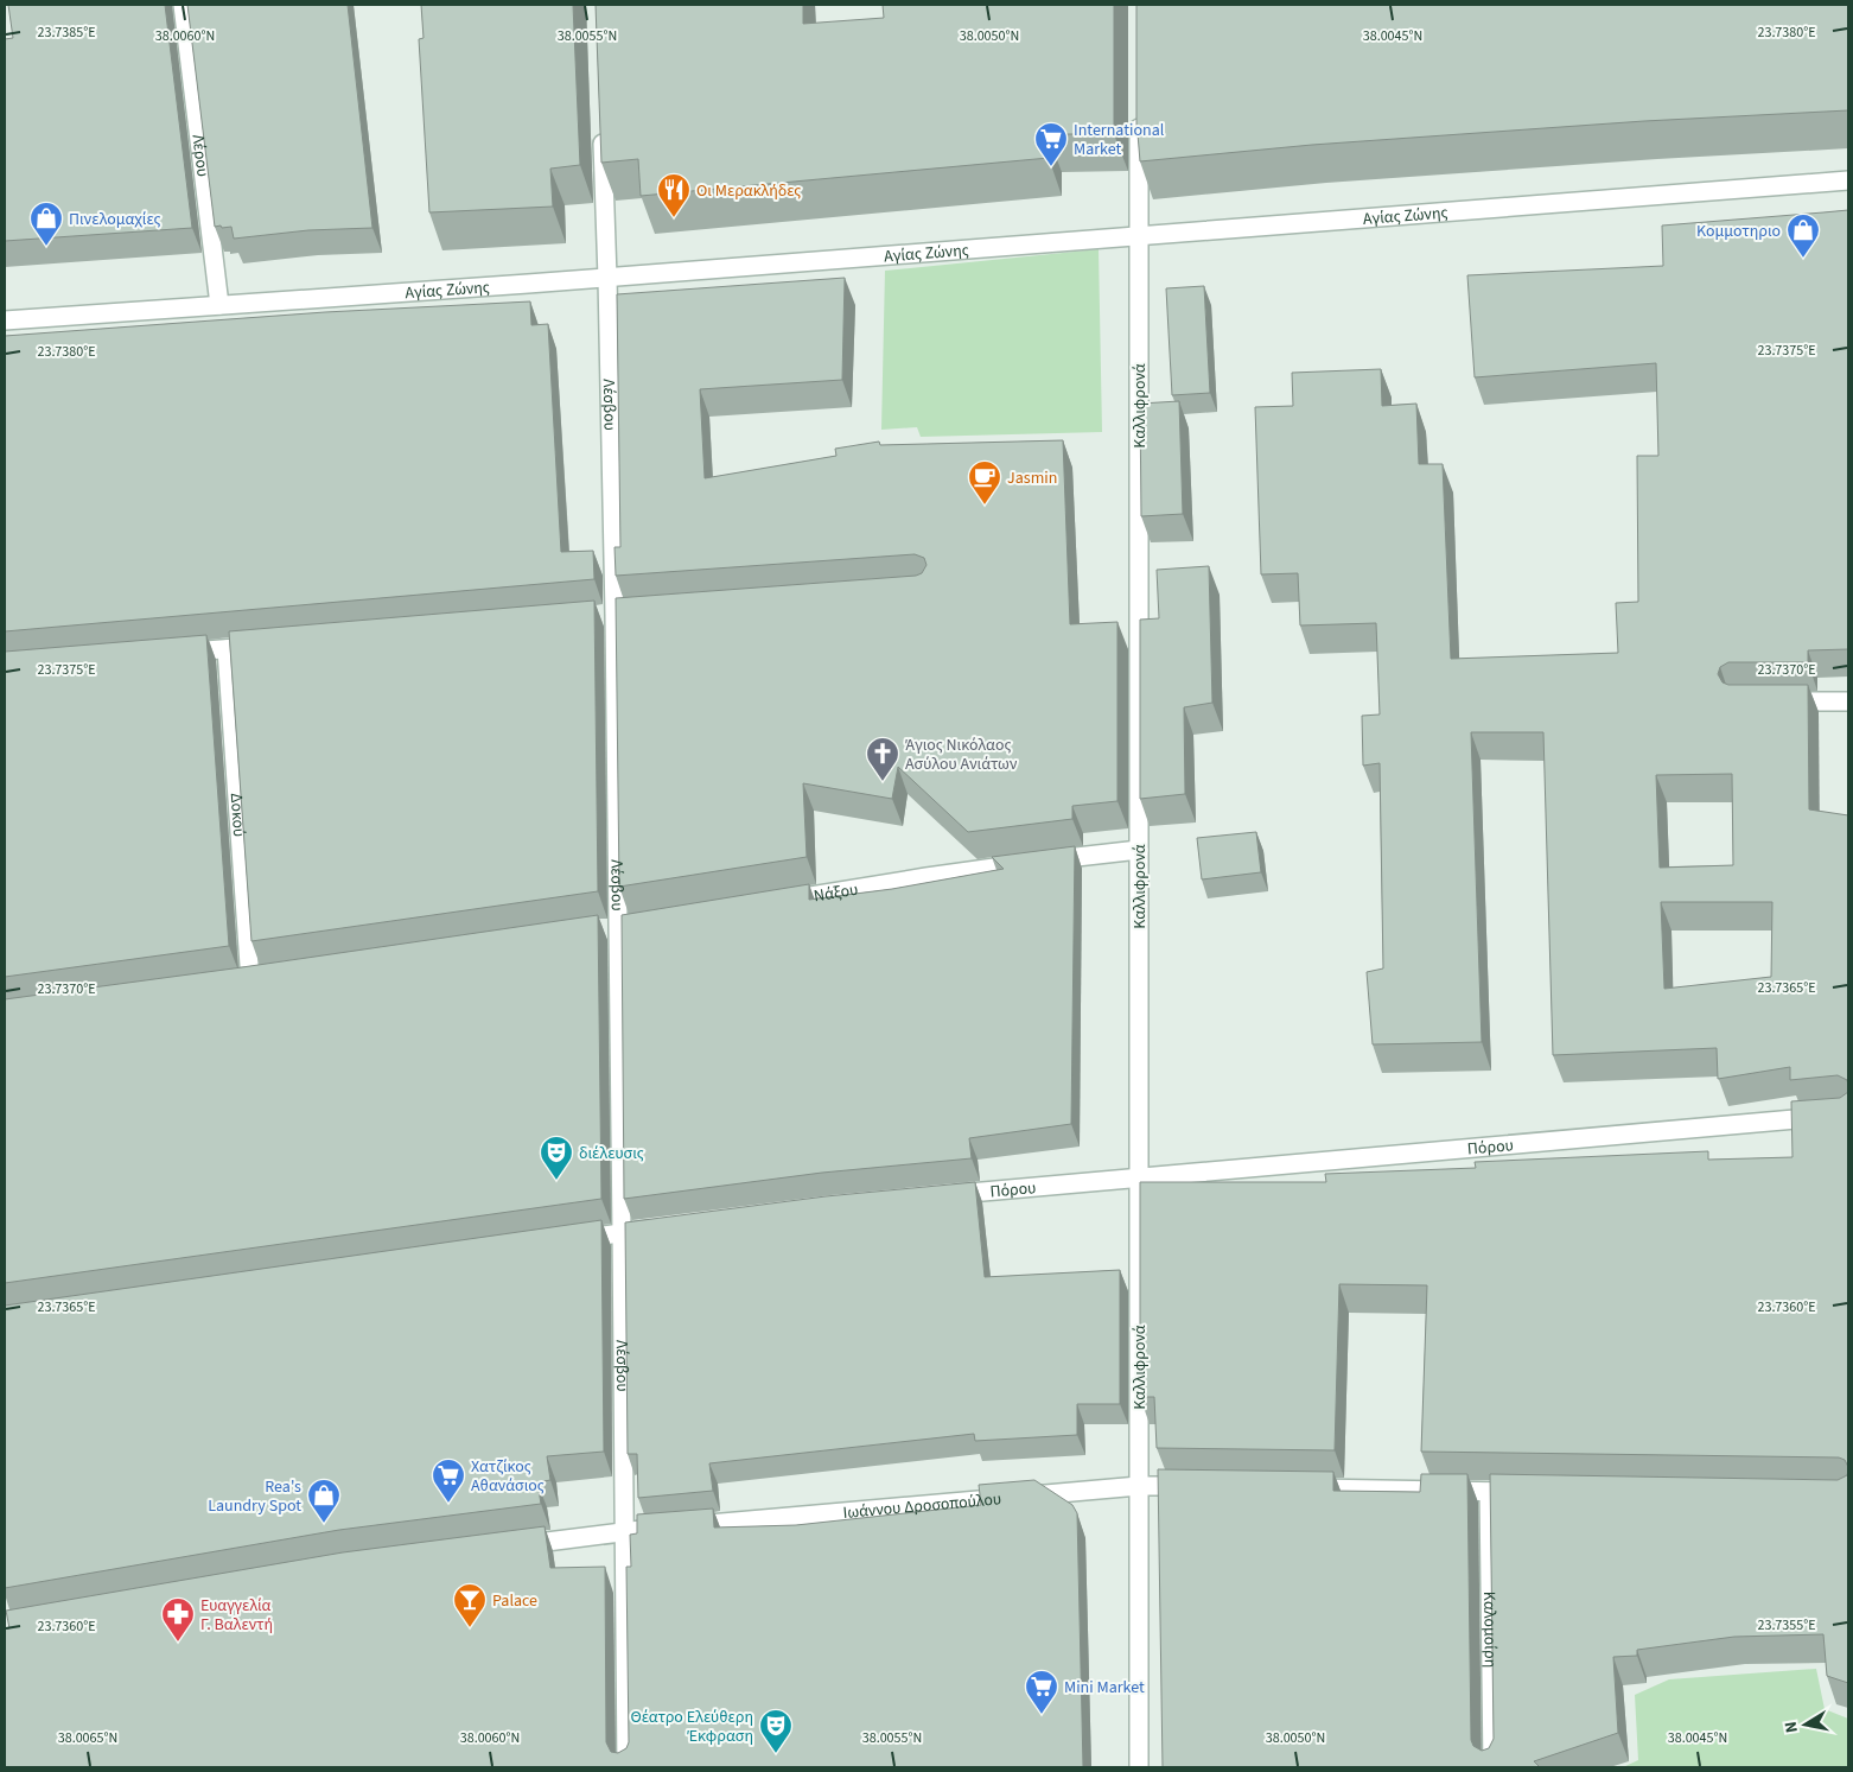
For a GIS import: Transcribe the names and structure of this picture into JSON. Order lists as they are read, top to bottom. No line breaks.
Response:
{"streets":{"street":["Λέρου","Αγίας Ζώνης","Λέσβου","Καλλιφρονά","Δοκού","Νάξου","Πόρου","Ιωάννου Δροσοπούλου","Καλομοίρη"]},"crossings":[["Λέρου","Αγίας Ζώνης"],["Αγίας Ζώνης","Λέσβου"],["Αγίας Ζώνης","Καλλιφρονά"],["Λέσβου","Ιωάννου Δροσοπούλου"],["Καλλιφρονά","Νάξου"],["Καλλιφρονά","Πόρου"],["Καλλιφρονά","Ιωάννου Δροσοπούλου"]],"places":{"supermarket":["International Market","Χατζίκος Αθανάσιος","Mini Market"],"restaurant":["Οι Μερακλήδες"],"shop":["Πινελομαχίες","Κομμοτηριο","Rea's Laundry Spot"],"cafe":["Jasmin"],"church":["Άγιος Νικόλαος Ασύλου Ανιάτων"],"theatre":["διέλευσις","Θέατρο Ελεύθερη Έκφραση"],"bar":["Palace"],"pharmacy":["Ευαγγελία Γ. Βαλεντή"]},"north":"left","coordinates":["23.7380°E","23.7385°E","38.0060°N","38.0055°N","38.0050°N","38.0045°N","23.7375°E","23.7370°E","23.7365°E","23.7360°E","23.7355°E","38.0065°N"]}
